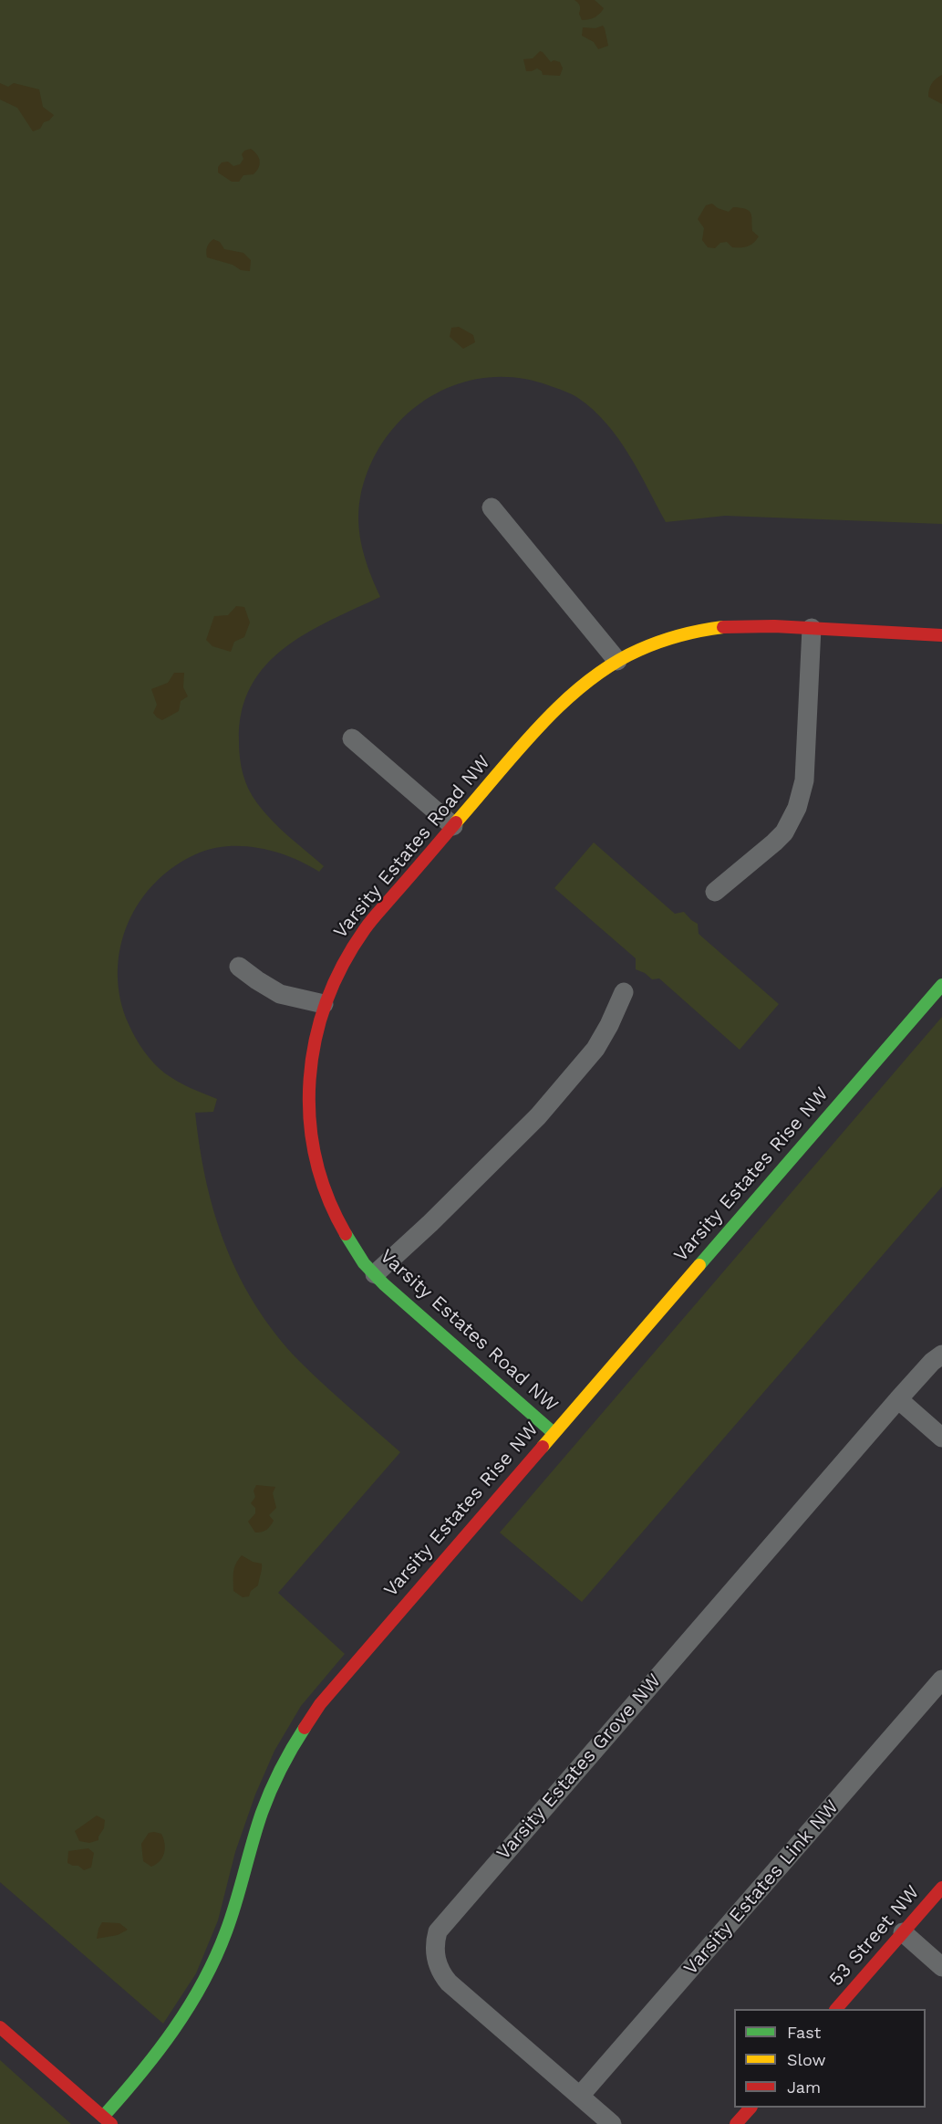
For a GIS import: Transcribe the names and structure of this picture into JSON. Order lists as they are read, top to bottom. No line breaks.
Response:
{"streets":{"street":["Varsity Estates Road NW","Varsity Estates Rise NW","Varsity Estates Grove NW","Varsity Estates Link NW","53 Street NW"]},"crossings":[["Varsity Estates Road NW","Varsity Estates Rise NW"],["Varsity Estates Grove NW","Varsity Estates Link NW"]],"legend":["Fast","Slow","Jam"]}
